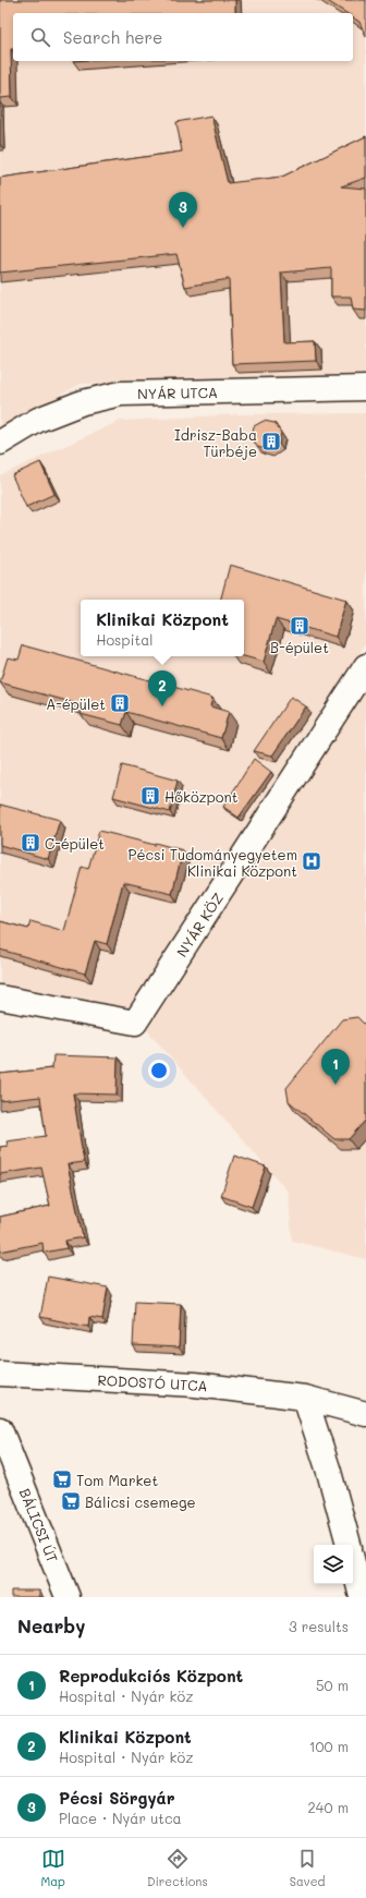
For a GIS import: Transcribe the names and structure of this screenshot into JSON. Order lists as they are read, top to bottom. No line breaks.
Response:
{"streets":{"street":["NYÁR UTCA","NYÁR KÖZ","RODOSTÓ UTCA","BÁLICSI ÚT"]},"places":{"building":["Idrisz-Baba Türbéje","B-épület","A-épület","Hőközpont","C-épület"],"hospital":["Pécsi Tudományegyetem Klinikai Központ"],"supermarket":["Tom Market","Bálicsi csemege"]},"page":{"search":"Search here","pins":["3","2","1"],"popup":["Klinikai Központ","Hospital"],"heading":["Nearby","3 results"],"list":[{"mark":"1","name":"Reprodukciós Központ","note":"Hospital · Nyár köz","value":"50 m"},{"mark":"2","name":"Klinikai Központ","note":"Hospital · Nyár köz","value":"100 m"},{"mark":"3","name":"Pécsi Sörgyár","note":"Place · Nyár utca","value":"240 m"}],"nav":["Map","Directions","Saved"]}}
